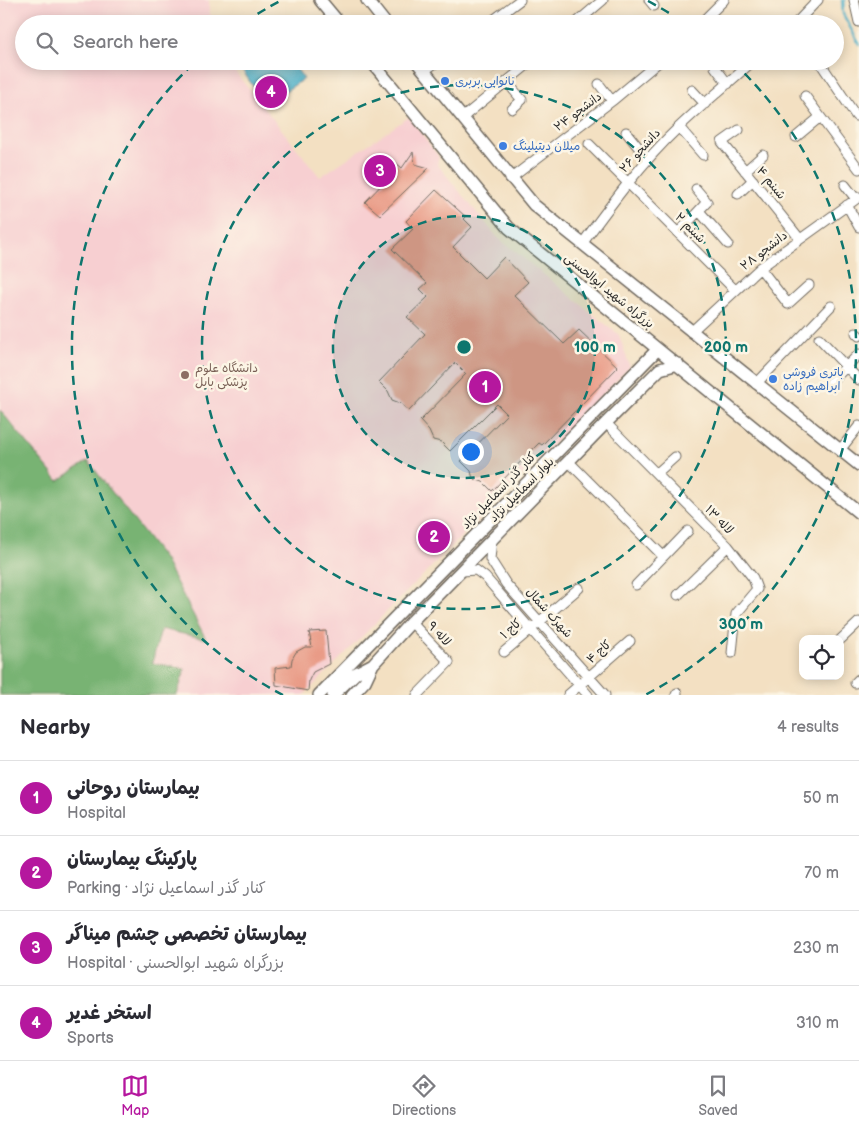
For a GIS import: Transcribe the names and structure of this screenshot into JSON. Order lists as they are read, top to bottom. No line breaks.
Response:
{"streets":{"main road":["بزرگراه شهید ابوالحسنی","بلوار اسماعیل نژاد","کنار گذر اسماعیل نژاد"],"street":["دانشجو ۲۴","دانشجو ۲۶","شبنم ۴","شبنم ۲","دانشجو ۲۸","لاله ۱۳","شهرک شمال","کاج ۱","لاله ۹","کاج ۴"]},"crossings":[["دانشجو ۲۴","بزرگراه شهید ابوالحسنی"],["دانشجو ۲۶","شبنم ۲"],["دانشجو ۲۶","بزرگراه شهید ابوالحسنی"],["شبنم ۴","دانشجو ۲۸"],["شبنم ۲","دانشجو ۲۸"],["دانشجو ۲۸","بزرگراه شهید ابوالحسنی"],["بلوار اسماعیل نژاد","لاله ۱۳"],["بلوار اسماعیل نژاد","شهرک شمال"],["بلوار اسماعیل نژاد","لاله ۹"],["شهرک شمال","کاج ۱"],["شهرک شمال","کاج ۴"]],"places":["نانوایی بربری","میلان دیتیلینگ","دانشگاه علوم پزشکی بابل","باتری فروشی ابراهیم زاده"],"page":{"search":"Search here","pins":["4","3","1","2"],"heading":["Nearby","4 results"],"list":[{"mark":"1","name":"بیمارستان روحانی","note":"Hospital","value":"50 m"},{"mark":"2","name":"پارکینگ بیمارستان","note":"Parking · کنار گذر اسماعیل نژاد","value":"70 m"},{"mark":"3","name":"بیمارستان تخصصی چشم میناگر","note":"Hospital · بزرگراه شهید ابوالحسنی","value":"230 m"},{"mark":"4","name":"استخر غدیر","note":"Sports","value":"310 m"}],"nav":["Map","Directions","Saved"]},"rings":["100 m","200 m","300 m"]}
